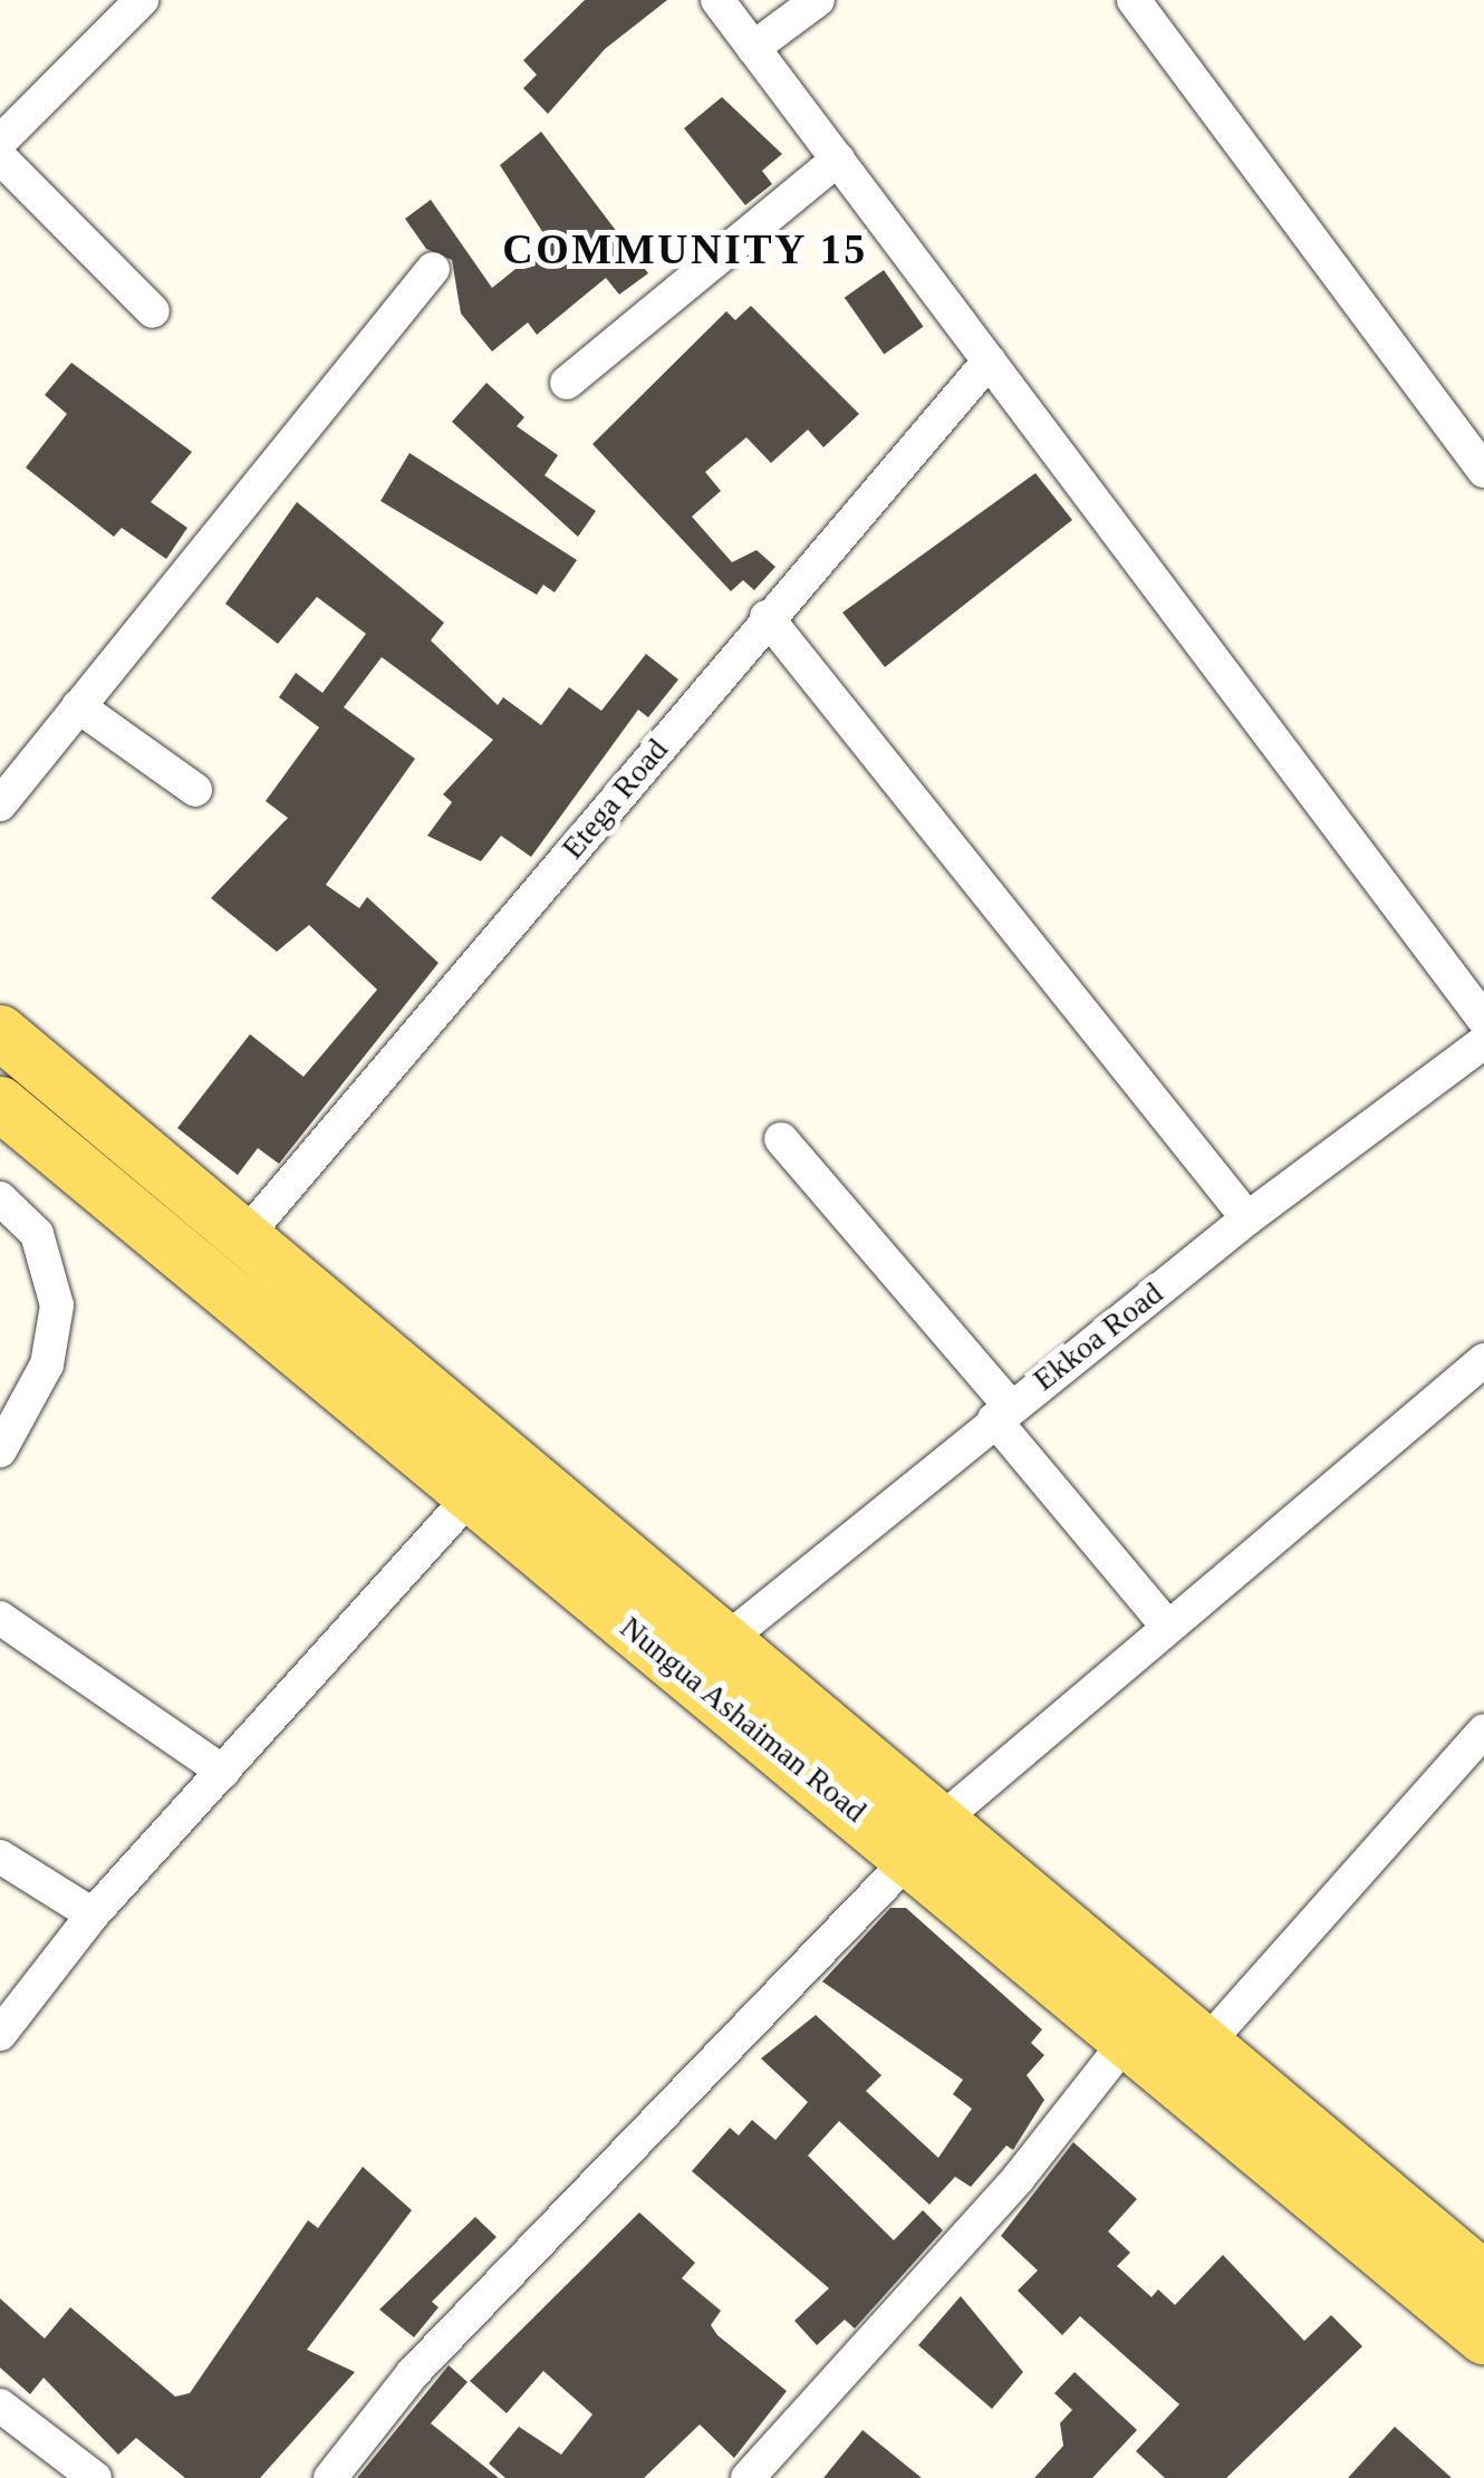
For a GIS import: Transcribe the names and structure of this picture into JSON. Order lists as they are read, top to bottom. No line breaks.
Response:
{"streets":{"main road":["Nungua Ashaiman Road"],"street":["Etega Road","Ekkoa Road"]},"crossings":[["Etega Road","Nungua Ashaiman Road"],["Ekkoa Road","Nungua Ashaiman Road"]],"districts":["COMMUNITY 15"]}
